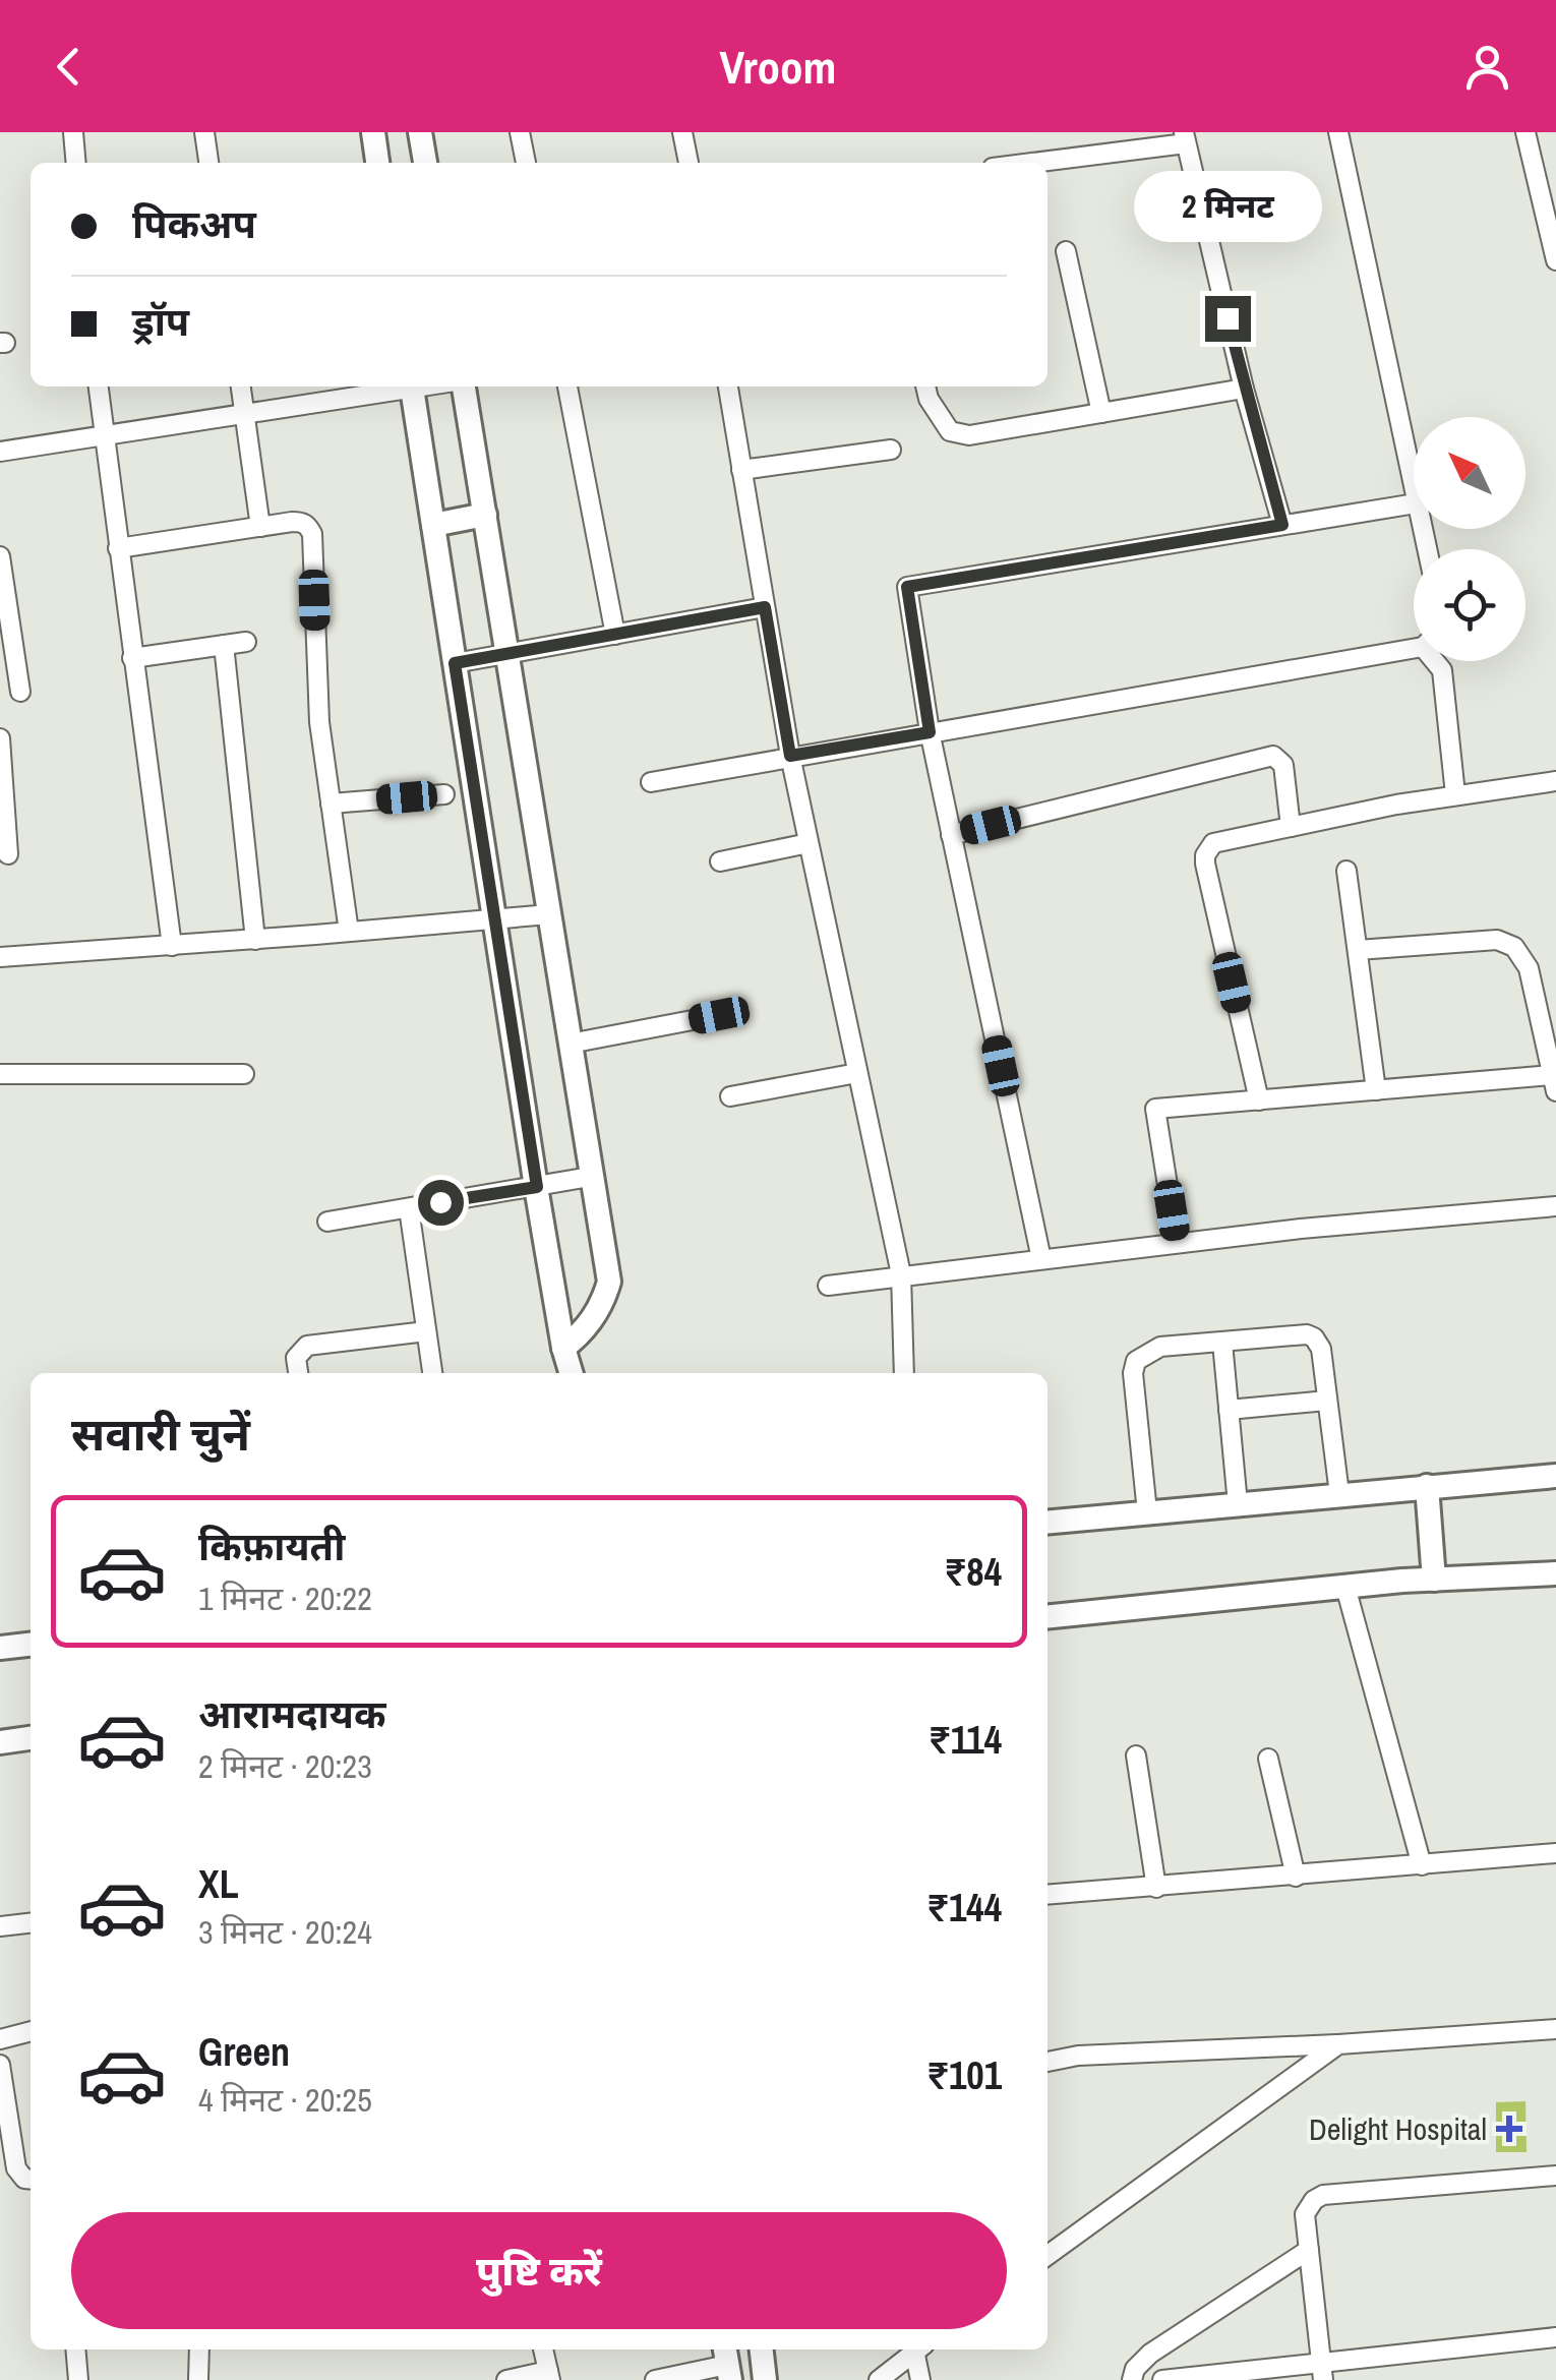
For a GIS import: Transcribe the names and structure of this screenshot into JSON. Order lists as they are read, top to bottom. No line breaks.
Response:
{"places":{"health":["Delight Hospital"]},"north":"top left","page":{"header":"Vroom","banner":["पिकअप","ड्रॉप"],"bubble":"2 मिनट","heading":"सवारी चुनें","list":[{"name":"किफ़ायती","note":"1 मिनट · 20:22","value":"₹84"},{"name":"आरामदायक","note":"2 मिनट · 20:23","value":"₹114"},{"name":"XL","note":"3 मिनट · 20:24","value":"₹144"},{"name":"Green","note":"4 मिनट · 20:25","value":"₹101"}],"buttons":"पुष्टि करें"}}
